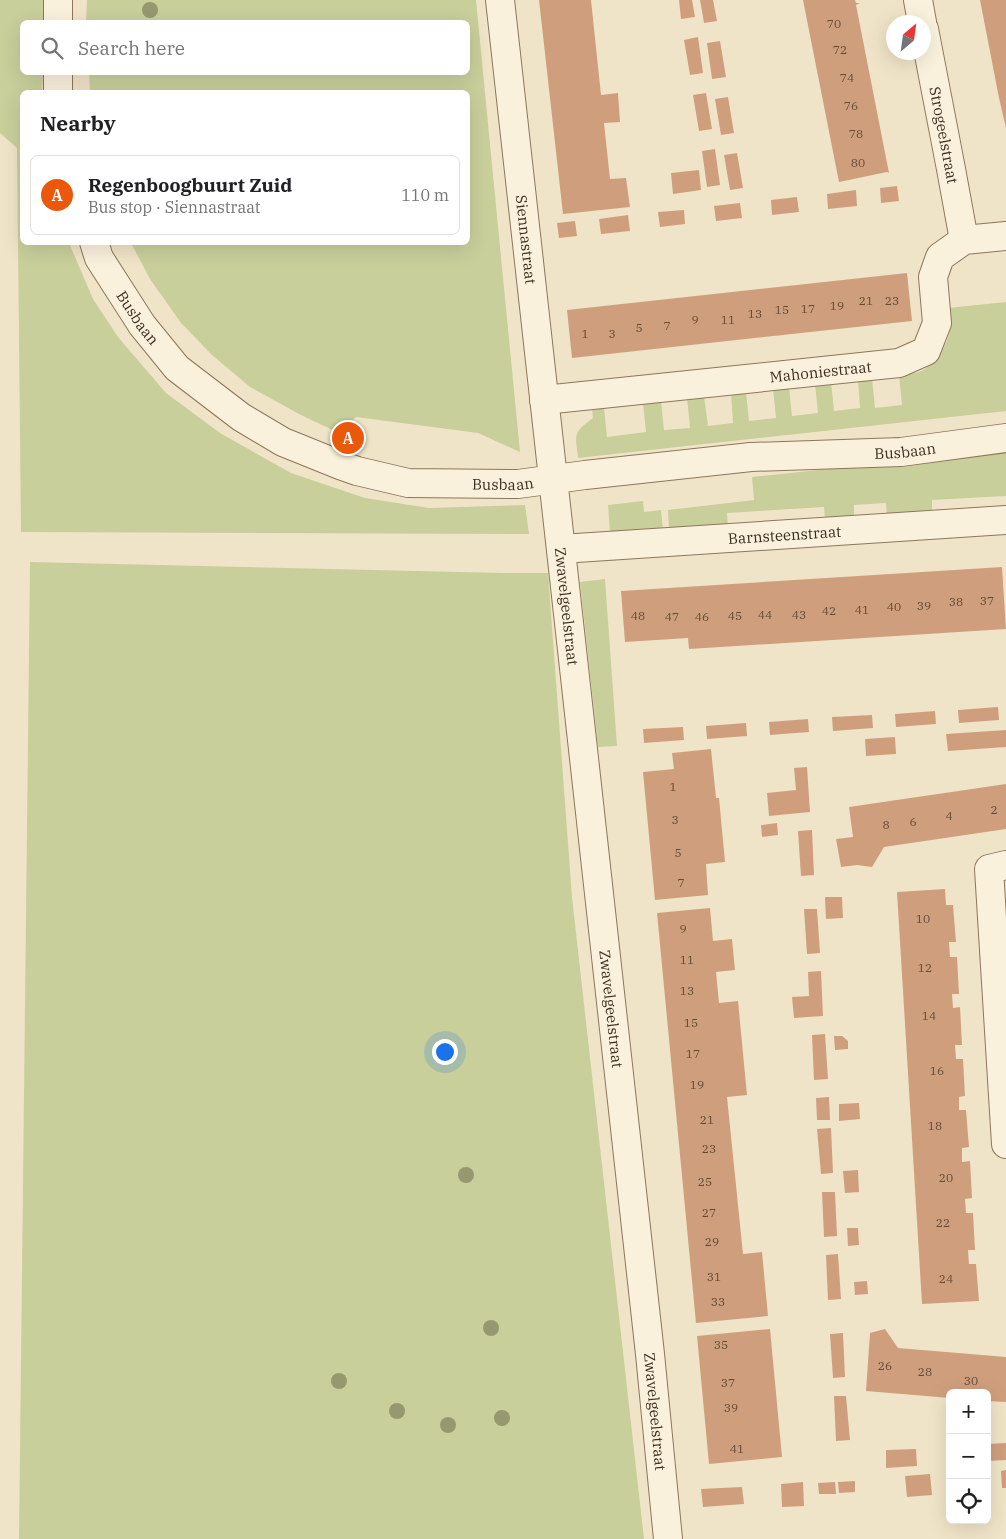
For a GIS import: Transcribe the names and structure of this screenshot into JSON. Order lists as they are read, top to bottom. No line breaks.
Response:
{"streets":{"street":["Strogeelstraat","Siennastraat","Busbaan","Mahoniestraat","Barnsteenstraat","Zwavelgeelstraat"]},"crossings":[["Strogeelstraat","Mahoniestraat"],["Siennastraat","Busbaan"],["Siennastraat","Mahoniestraat"],["Siennastraat","Zwavelgeelstraat"],["Busbaan","Zwavelgeelstraat"],["Barnsteenstraat","Zwavelgeelstraat"]],"house_numbers":["70","72","74","76","78","80","21","23","19","17","15","13","9","11","7","5","1","3","37","38","39","40","41","42","44","43","48","45","47","46","1","2","4","3","6","8","5","7","10","9","11","12","13","14","15","17","16","19","21","18","23","20","25","27","22","29","31","24","33","35","26","28","30","37","39","41"],"north":"top right","page":{"search":"Search here","heading":"Nearby","list":[{"mark":"A","name":"Regenboogbuurt Zuid","note":"Bus stop · Siennastraat","value":"110 m"}],"pins":"A","map_buttons":["+","−"]}}
